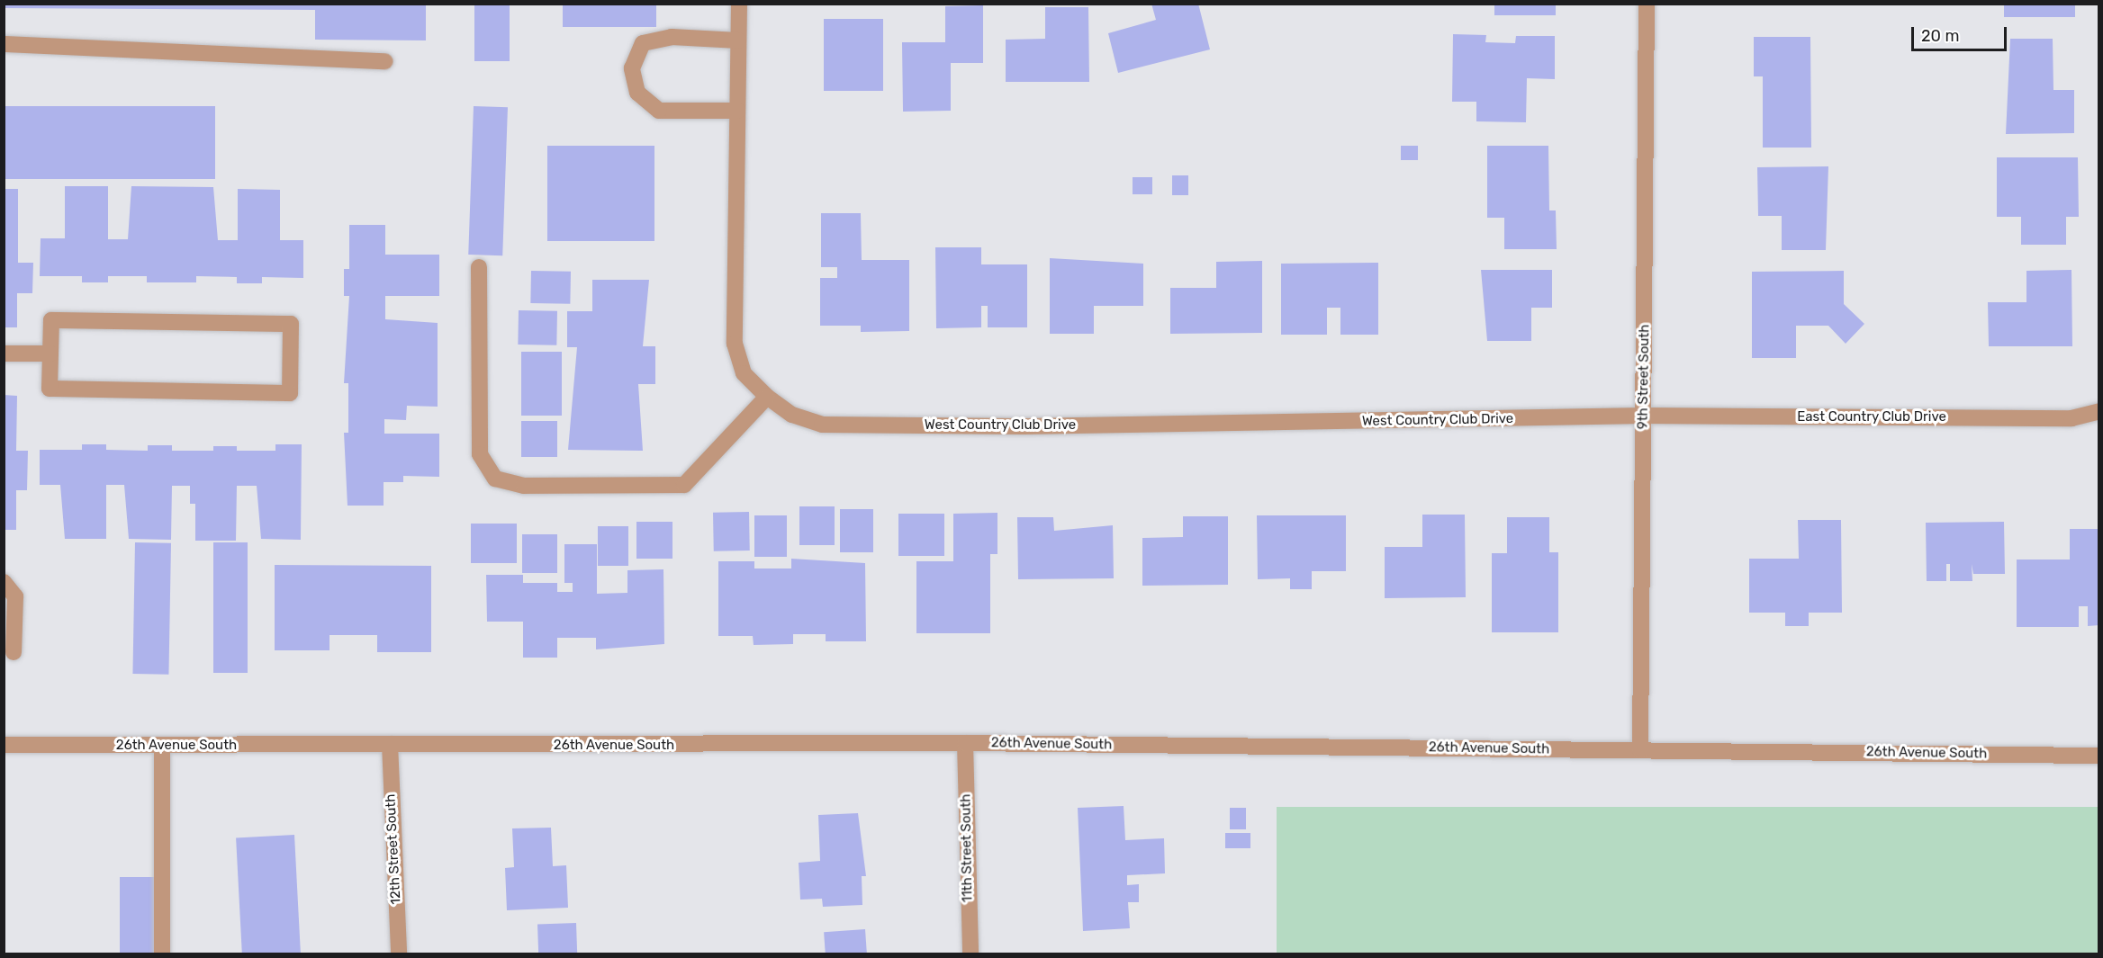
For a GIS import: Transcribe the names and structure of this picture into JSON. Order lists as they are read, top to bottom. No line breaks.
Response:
{"streets":{"street":["9th Street South","East Country Club Drive","West Country Club Drive","26th Avenue South","11th Street South","12th Street South"]},"crossings":[["9th Street South","East Country Club Drive"],["9th Street South","West Country Club Drive"],["9th Street South","26th Avenue South"],["East Country Club Drive","West Country Club Drive"],["26th Avenue South","11th Street South"],["26th Avenue South","12th Street South"]],"scale_bar":"20 m"}
